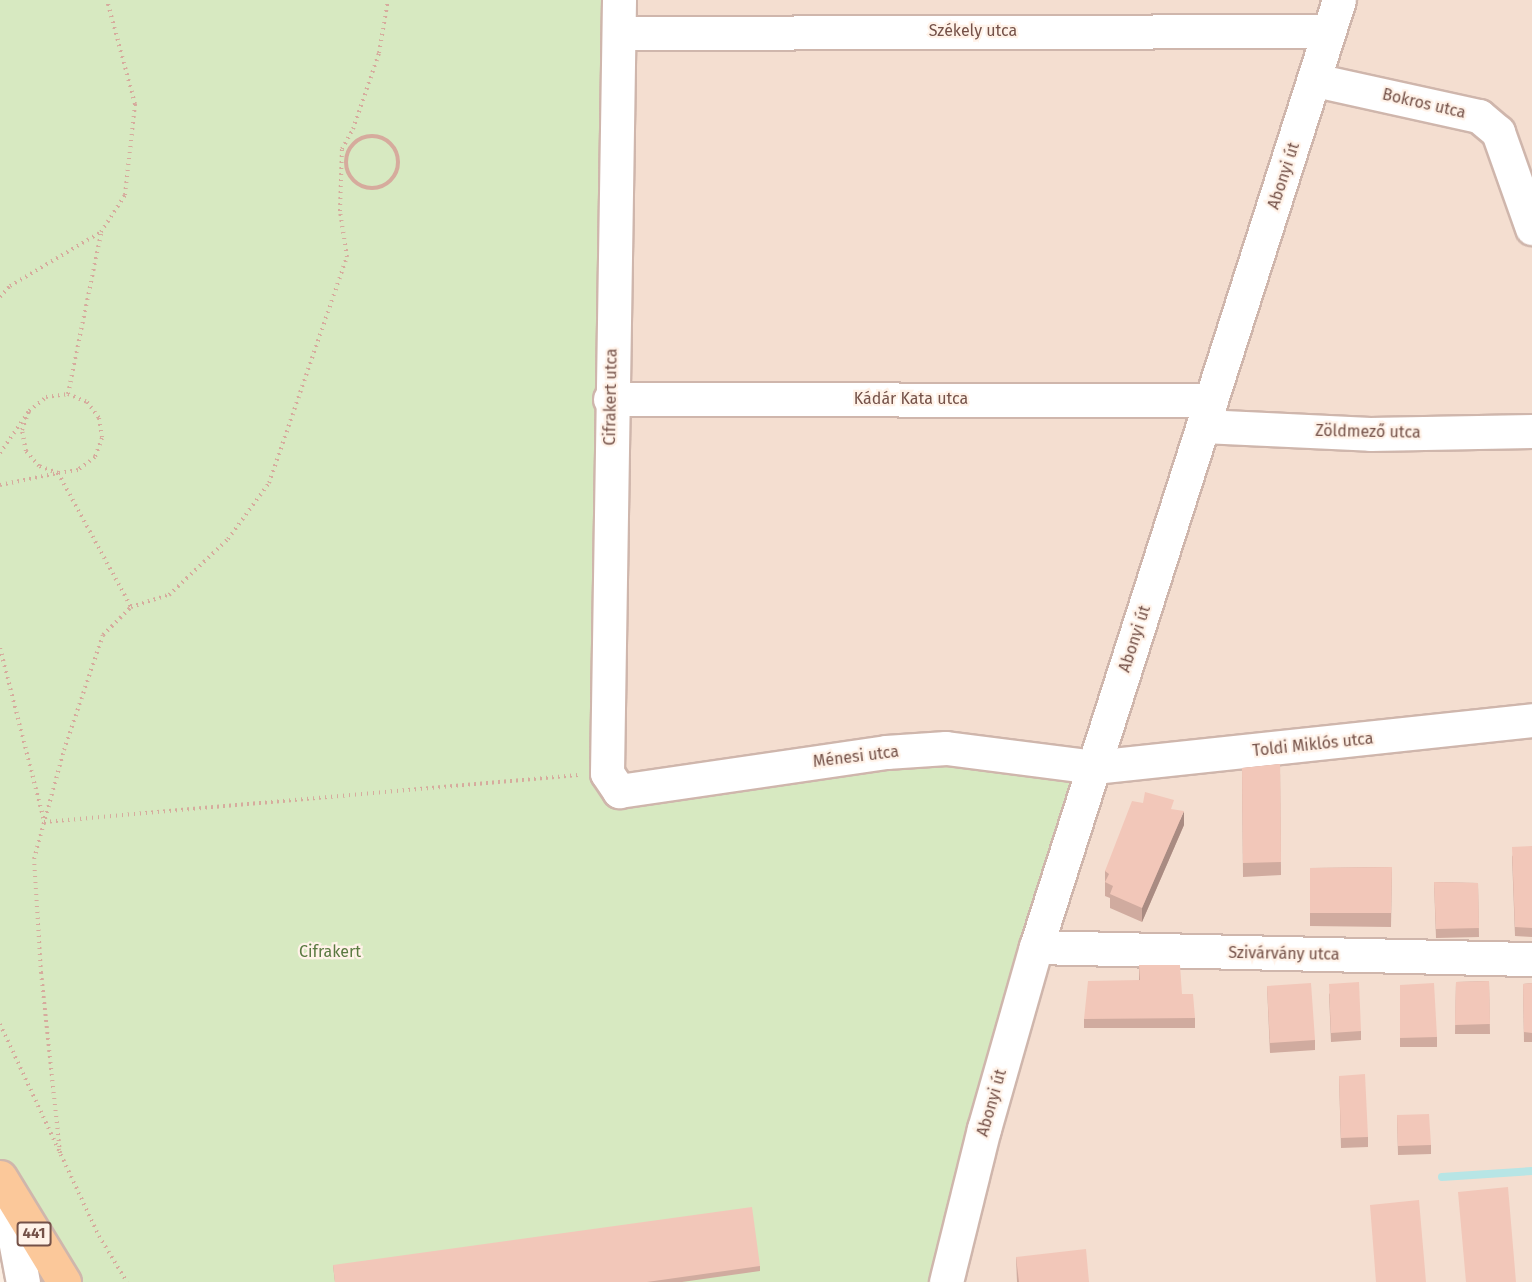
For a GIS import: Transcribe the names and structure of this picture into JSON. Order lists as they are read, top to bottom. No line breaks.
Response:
{"streets":{"main road":["441"],"street":["Székely utca","Bokros utca","Abonyi út","Cifrakert utca","Kádár Kata utca","Zöldmező utca","Toldi Miklós utca","Ménesi utca","Szivárvány utca"]},"crossings":[["Székely utca","Abonyi út"],["Székely utca","Cifrakert utca"],["Bokros utca","Abonyi út"],["Abonyi út","Kádár Kata utca"],["Abonyi út","Zöldmező utca"],["Abonyi út","Toldi Miklós utca"],["Abonyi út","Ménesi utca"],["Abonyi út","Szivárvány utca"],["Cifrakert utca","Kádár Kata utca"],["Cifrakert utca","Ménesi utca"],["Kádár Kata utca","Zöldmező utca"],["Toldi Miklós utca","Ménesi utca"]],"parks":["Cifrakert"]}
